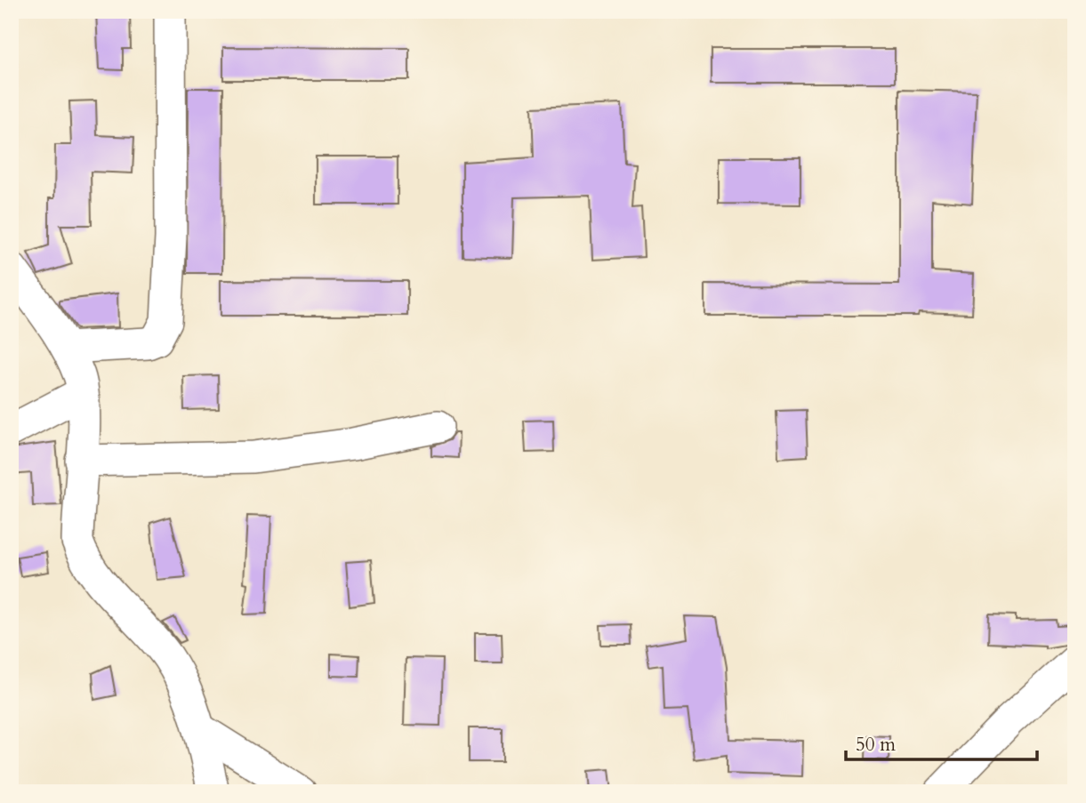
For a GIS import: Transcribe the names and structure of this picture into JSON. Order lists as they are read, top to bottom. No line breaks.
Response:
{"scale_bar":"50 m"}
